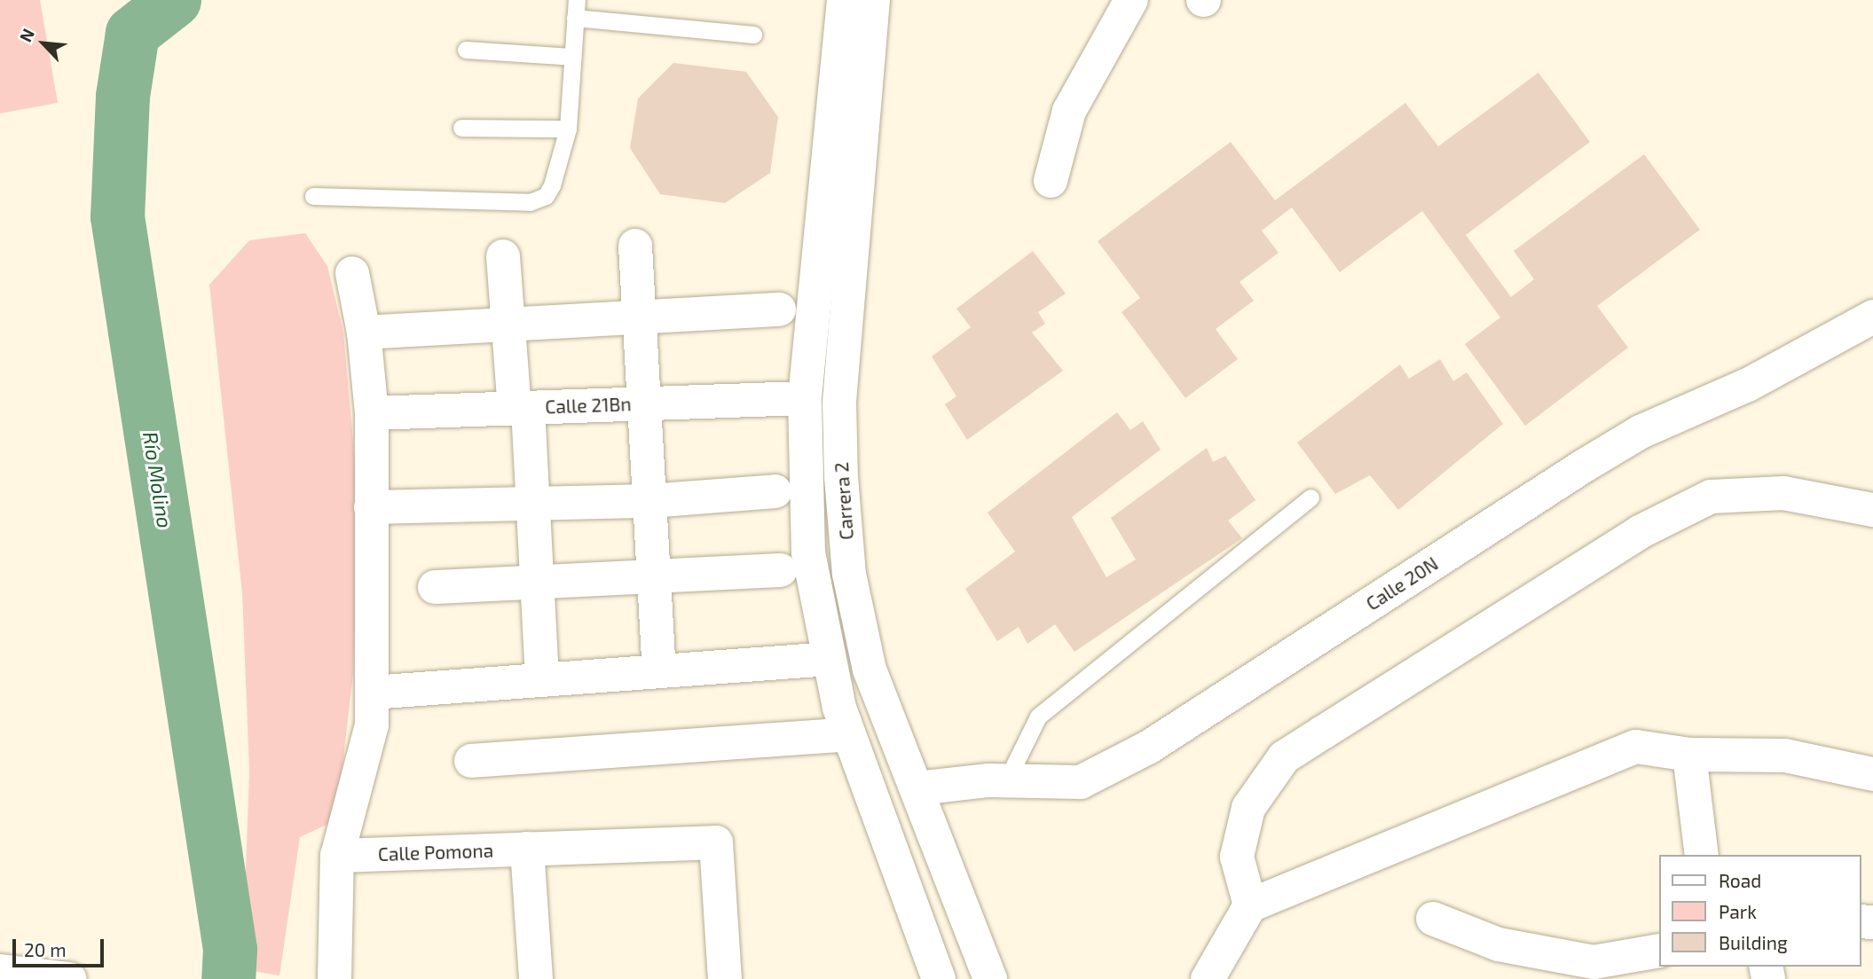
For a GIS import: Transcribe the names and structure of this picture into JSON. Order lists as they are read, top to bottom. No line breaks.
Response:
{"streets":{"street":["Calle 21Bn","Carrera 2","Calle 20N","Calle Pomona"]},"crossings":[["Calle 21Bn","Carrera 2"],["Carrera 2","Calle 20N"]],"water":["Río Molino"],"legend":["Road","Park","Building"],"scale_bar":"20 m","north":"top left"}
